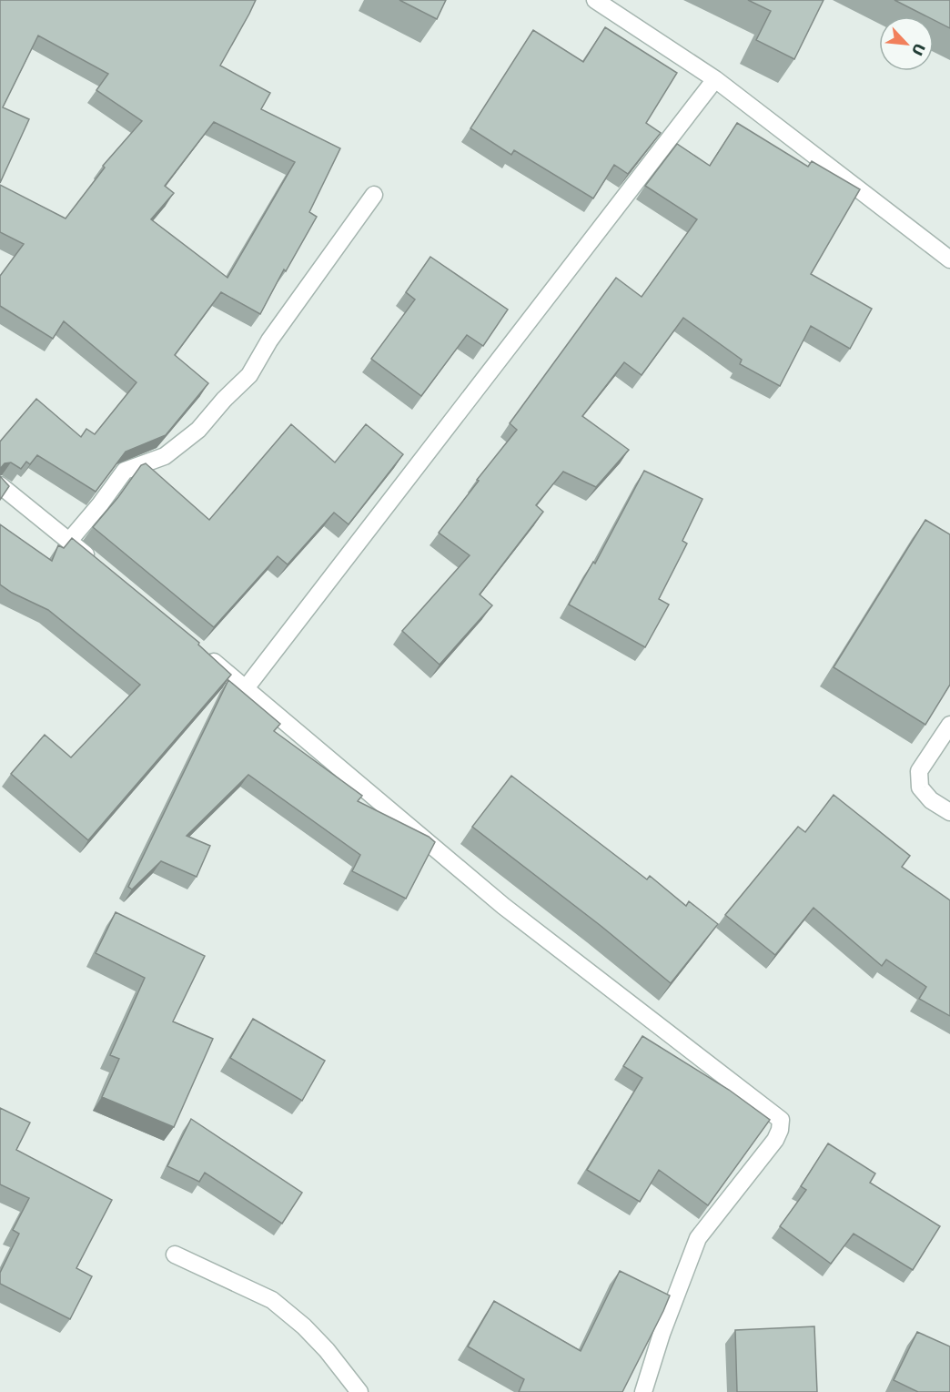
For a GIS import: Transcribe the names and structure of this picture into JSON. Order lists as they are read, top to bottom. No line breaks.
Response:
{"north":"bottom right"}
